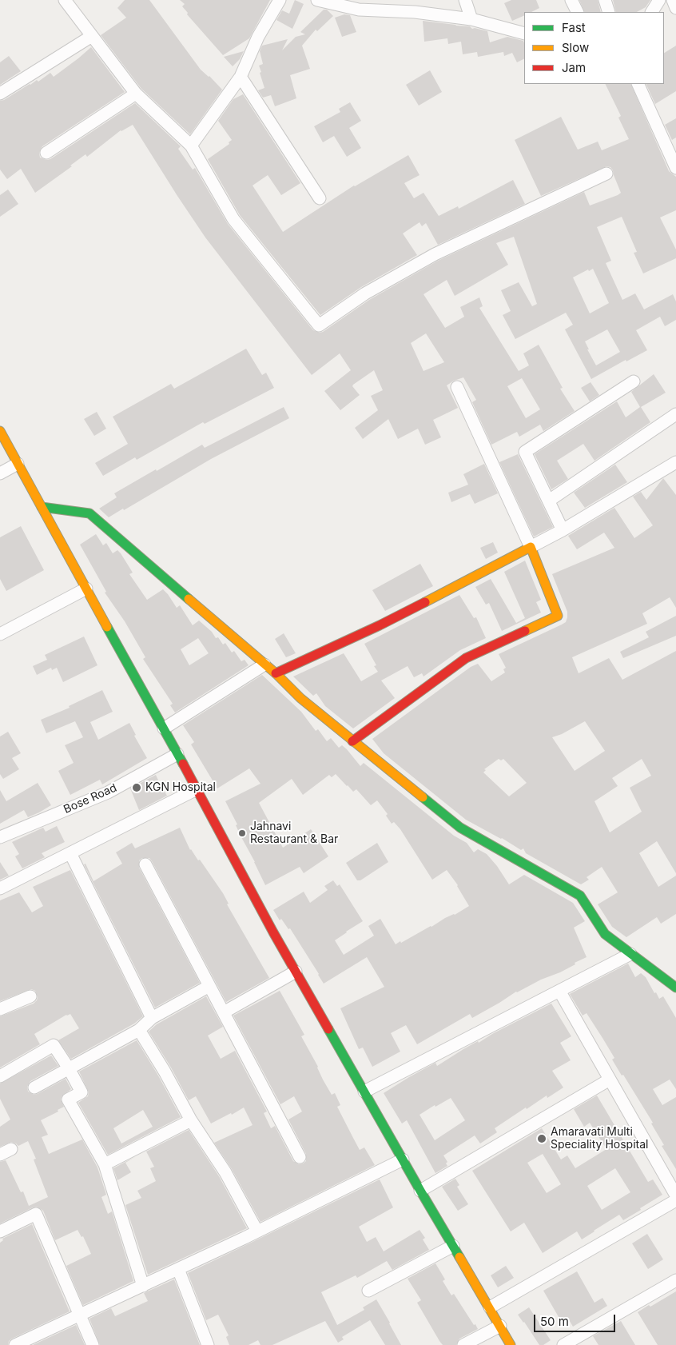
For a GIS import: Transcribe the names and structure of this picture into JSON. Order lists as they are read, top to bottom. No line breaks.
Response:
{"streets":{"street":["Bose Road"]},"places":["KGN Hospital","Jahnavi Restaurant & Bar","Amaravati Multi Speciality Hospital"],"legend":["Fast","Slow","Jam"],"scale_bar":"50 m"}
